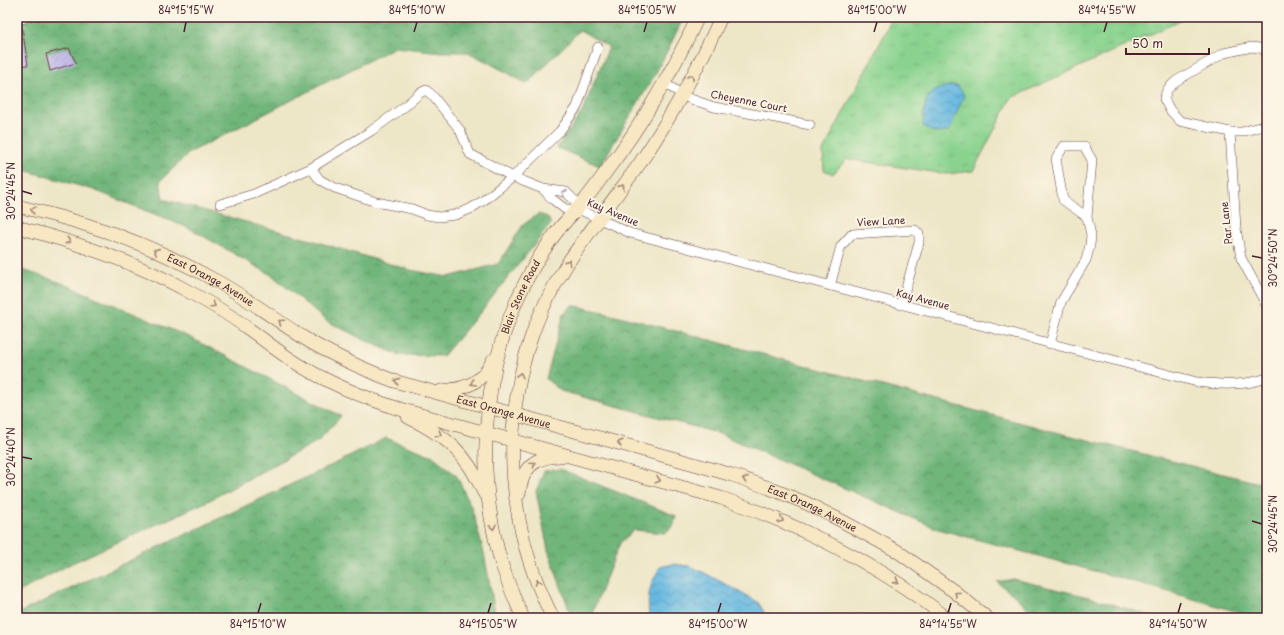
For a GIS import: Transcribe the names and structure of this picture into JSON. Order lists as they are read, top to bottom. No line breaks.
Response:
{"streets":{"street":["Cheyenne Court","Kay Avenue","View Lane","Par Lane","East Orange Avenue","Blair Stone Road"]},"crossings":[["Cheyenne Court","Blair Stone Road"],["Kay Avenue","View Lane"],["Kay Avenue","Blair Stone Road"],["East Orange Avenue","Blair Stone Road"]],"scale_bar":"50 m","coordinates":["84°15'15\"W","84°15'10\"W","84°15'05\"W","84°15'00\"W","84°14'55\"W","30°24'45\"N","30°24'50\"N","30°24'40\"N","84°14'50\"W"]}
